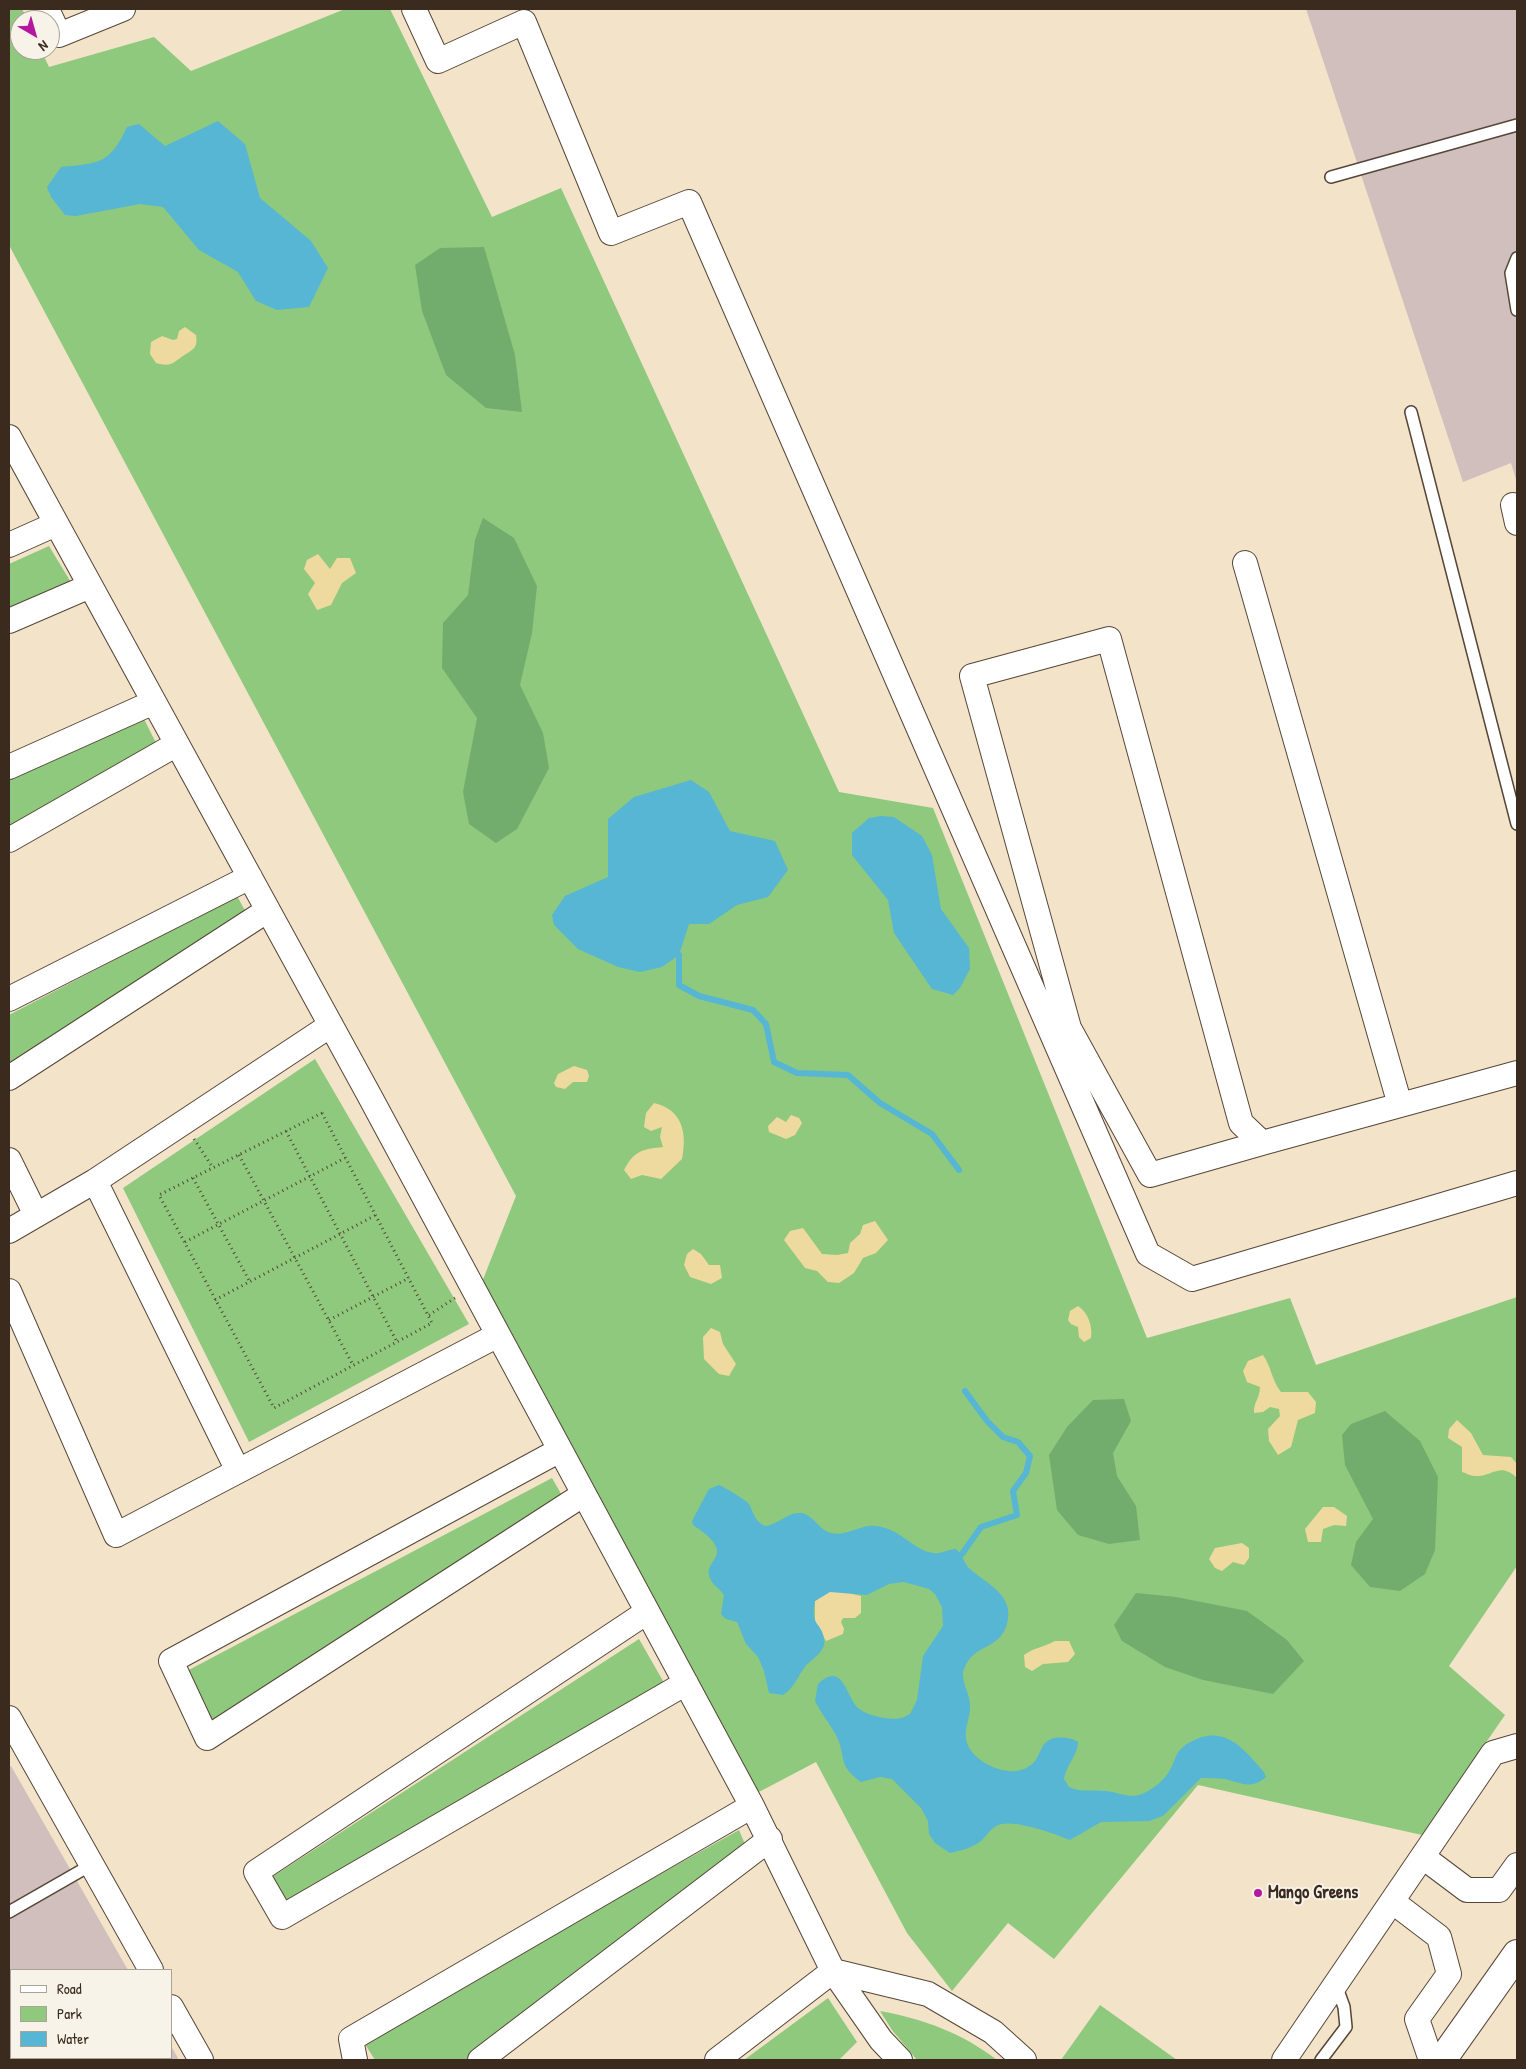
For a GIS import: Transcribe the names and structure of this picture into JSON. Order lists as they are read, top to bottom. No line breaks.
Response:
{"places":["Mango Greens"],"legend":["Road","Park","Water"],"north":"bottom right"}
